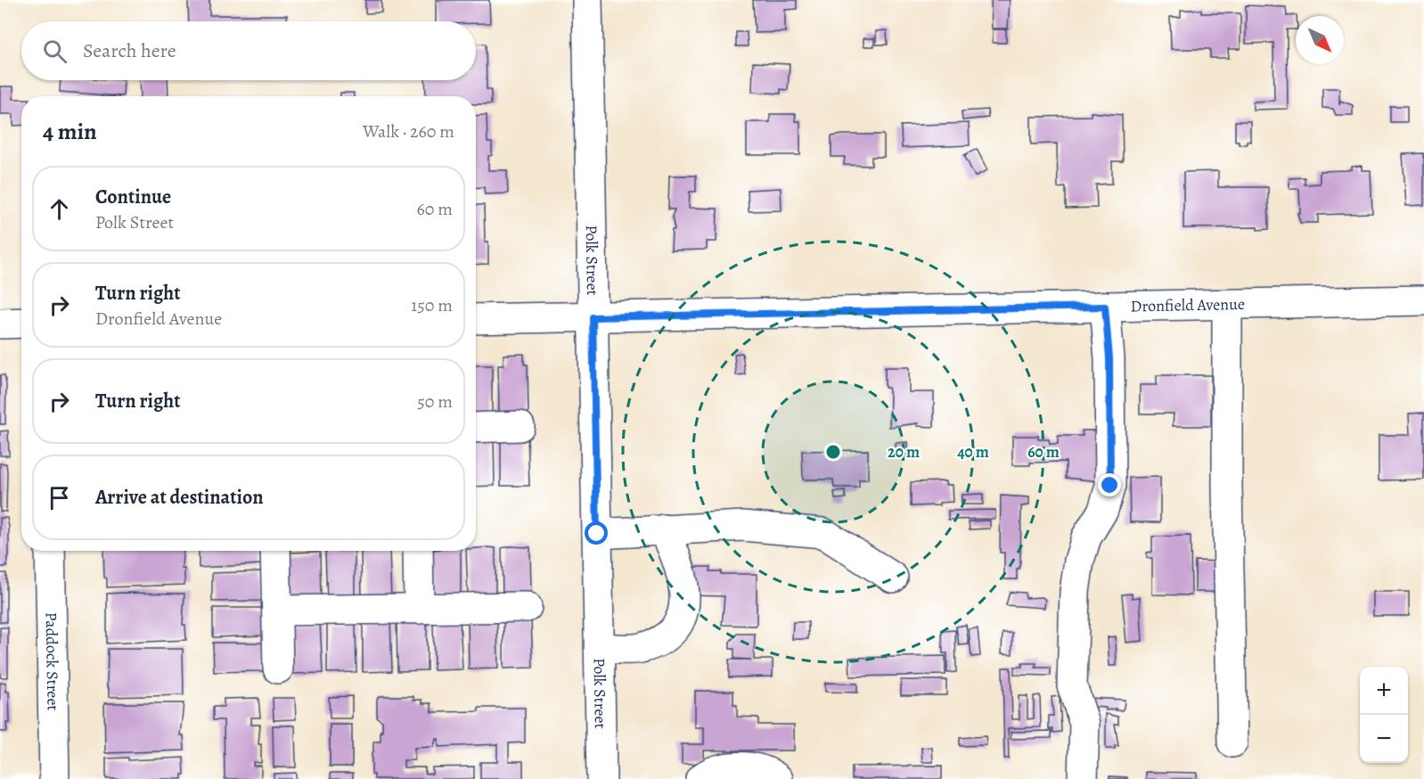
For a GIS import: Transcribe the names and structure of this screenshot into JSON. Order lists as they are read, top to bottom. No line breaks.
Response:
{"streets":{"street":["Polk Street","Dronfield Avenue","Paddock Street"]},"crossings":[["Polk Street","Dronfield Avenue"]],"north":"bottom right","page":{"search":"Search here","heading":["4 min","Walk · 260 m"],"list":[["Continue","Polk Street","60 m"],["Turn right","Dronfield Avenue","150 m"],["Turn right","50 m"],"Arrive at destination"],"map_buttons":["+","−"]},"rings":["20 m","40 m","60 m"]}
